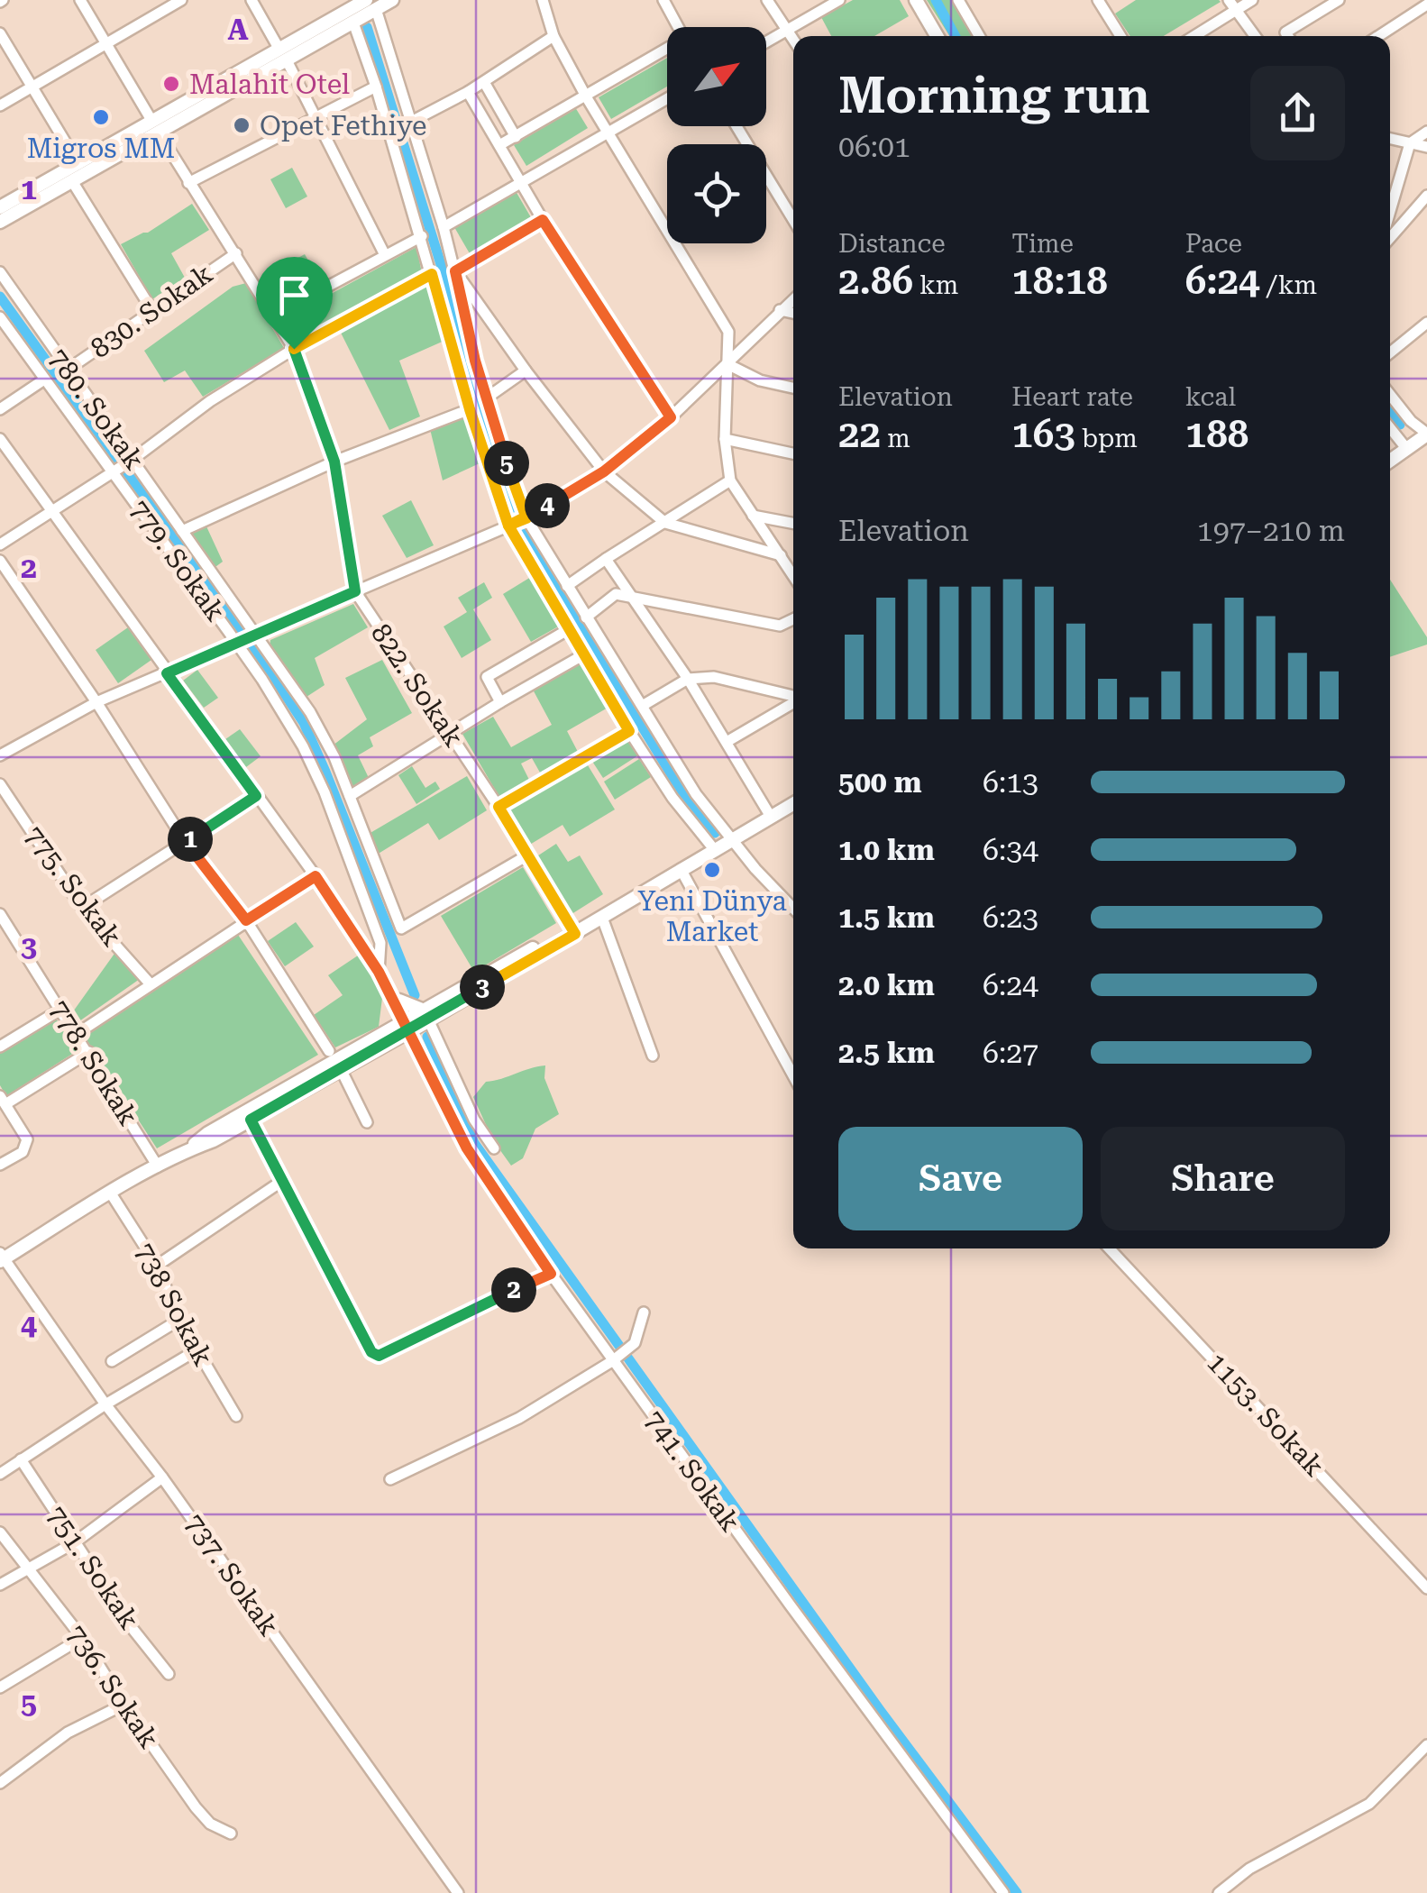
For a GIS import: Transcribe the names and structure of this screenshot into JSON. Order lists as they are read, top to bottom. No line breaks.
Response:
{"streets":{"street":["830. Sokak","780. Sokak","779. Sokak","822. Sokak","775. Sokak","778. Sokak","738 Sokak","1153. Sokak","741. Sokak","751. Sokak","737. Sokak","736. Sokak"]},"crossings":[["830. Sokak","780. Sokak"],["830. Sokak","822. Sokak"],["780. Sokak","822. Sokak"]],"places":["Malahit Otel","Migros MM","Opet Fethiye","Yeni Dünya Market"],"north":"top right","page":{"heading":["Morning run","06:01"],"stats":[["Distance","2.86 km"],["Time","18:18"],["Pace","6:24 /km"],["Elevation","22 m"],["Heart rate","163 bpm"],["kcal","188"]],"pins":["5","4","1","3","2"],"chart":["Elevation","197–210 m"],"list":[{"name":"500 m","note":"6:13"},{"name":"1.0 km","note":"6:34"},{"name":"1.5 km","note":"6:23"},{"name":"2.0 km","note":"6:24"},{"name":"2.5 km","note":"6:27"}],"buttons":["Save","Share"]},"grid":{"columns":["A"],"rows":["1","2","3","4","5"]}}
